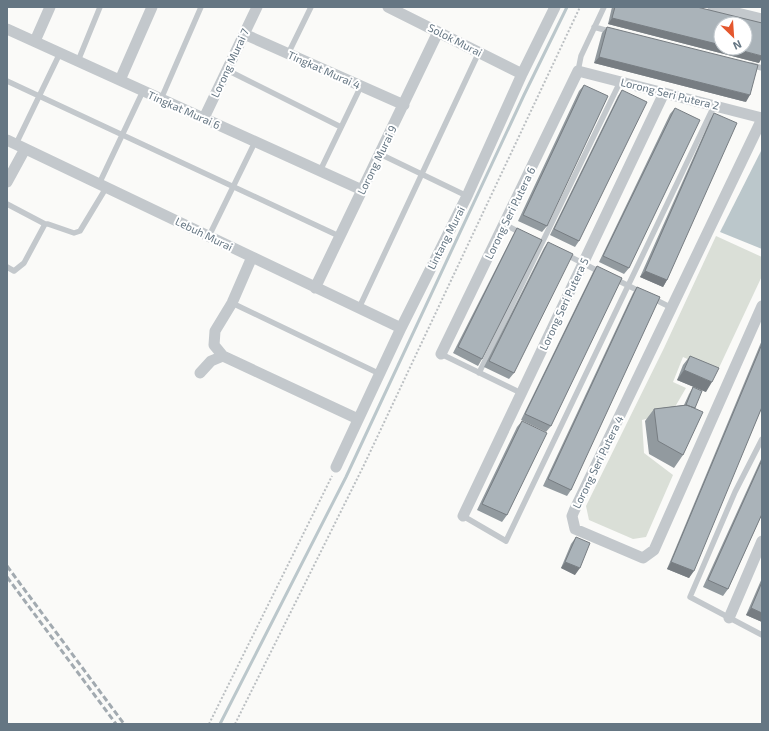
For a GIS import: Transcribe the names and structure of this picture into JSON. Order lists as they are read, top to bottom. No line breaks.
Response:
{"streets":{"street":["Solok Murai","Lorong Murai 7","Tingkat Murai 4","Lorong Seri Putera 2","Tingkat Murai 6","Lorong Murai 9","Lorong Seri Putera 6","Lebuh Murai","Lintang Murai","Lorong Seri Putera 5","Lorong Seri Putera 4"]},"crossings":[["Solok Murai","Lorong Murai 9"],["Solok Murai","Lintang Murai"],["Lorong Murai 7","Tingkat Murai 4"],["Lorong Murai 7","Tingkat Murai 6"],["Tingkat Murai 4","Lorong Murai 9"],["Lorong Seri Putera 2","Lorong Seri Putera 6"],["Lorong Seri Putera 2","Lorong Seri Putera 5"],["Lorong Seri Putera 2","Lorong Seri Putera 4"],["Tingkat Murai 6","Lorong Murai 9"],["Lorong Murai 9","Lebuh Murai"],["Lebuh Murai","Lintang Murai"]],"north":"bottom right"}
